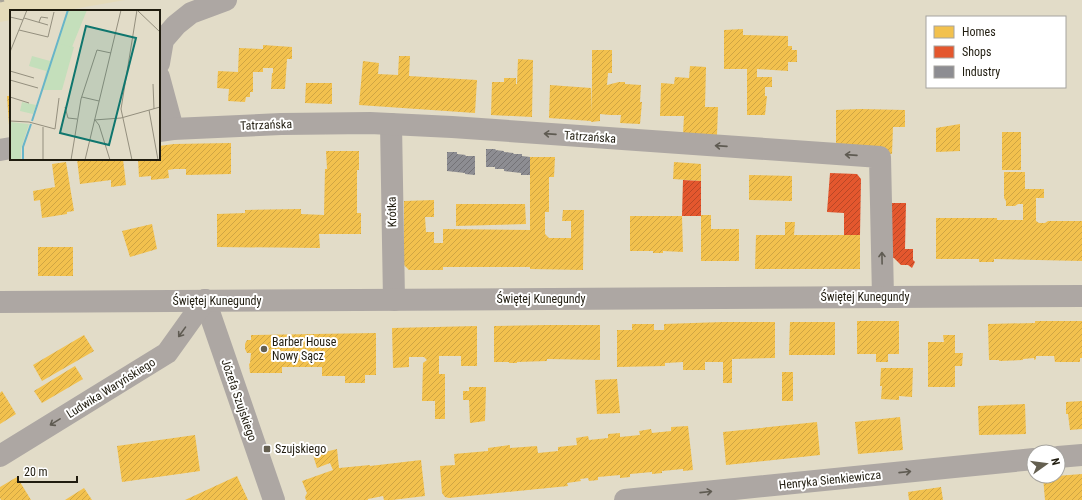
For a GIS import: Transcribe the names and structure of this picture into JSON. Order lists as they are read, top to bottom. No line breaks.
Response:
{"streets":{"street":["Tatrzańska","Krótka","Świętej Kunegundy","Ludwika Waryńskiego","Józefa Szujskiego","Henryka Sienkiewicza"]},"crossings":[["Tatrzańska","Krótka"],["Tatrzańska","Świętej Kunegundy"],["Krótka","Świętej Kunegundy"],["Świętej Kunegundy","Ludwika Waryńskiego"],["Świętej Kunegundy","Józefa Szujskiego"],["Ludwika Waryńskiego","Józefa Szujskiego"]],"one_way":["Tatrzańska","Ludwika Waryńskiego","Henryka Sienkiewicza"],"places":{"other":["Barber House Nowy Sącz"],"transit":["Szujskiego"]},"legend":["Homes","Shops","Industry"],"scale_bar":"20 m","north":"right"}
